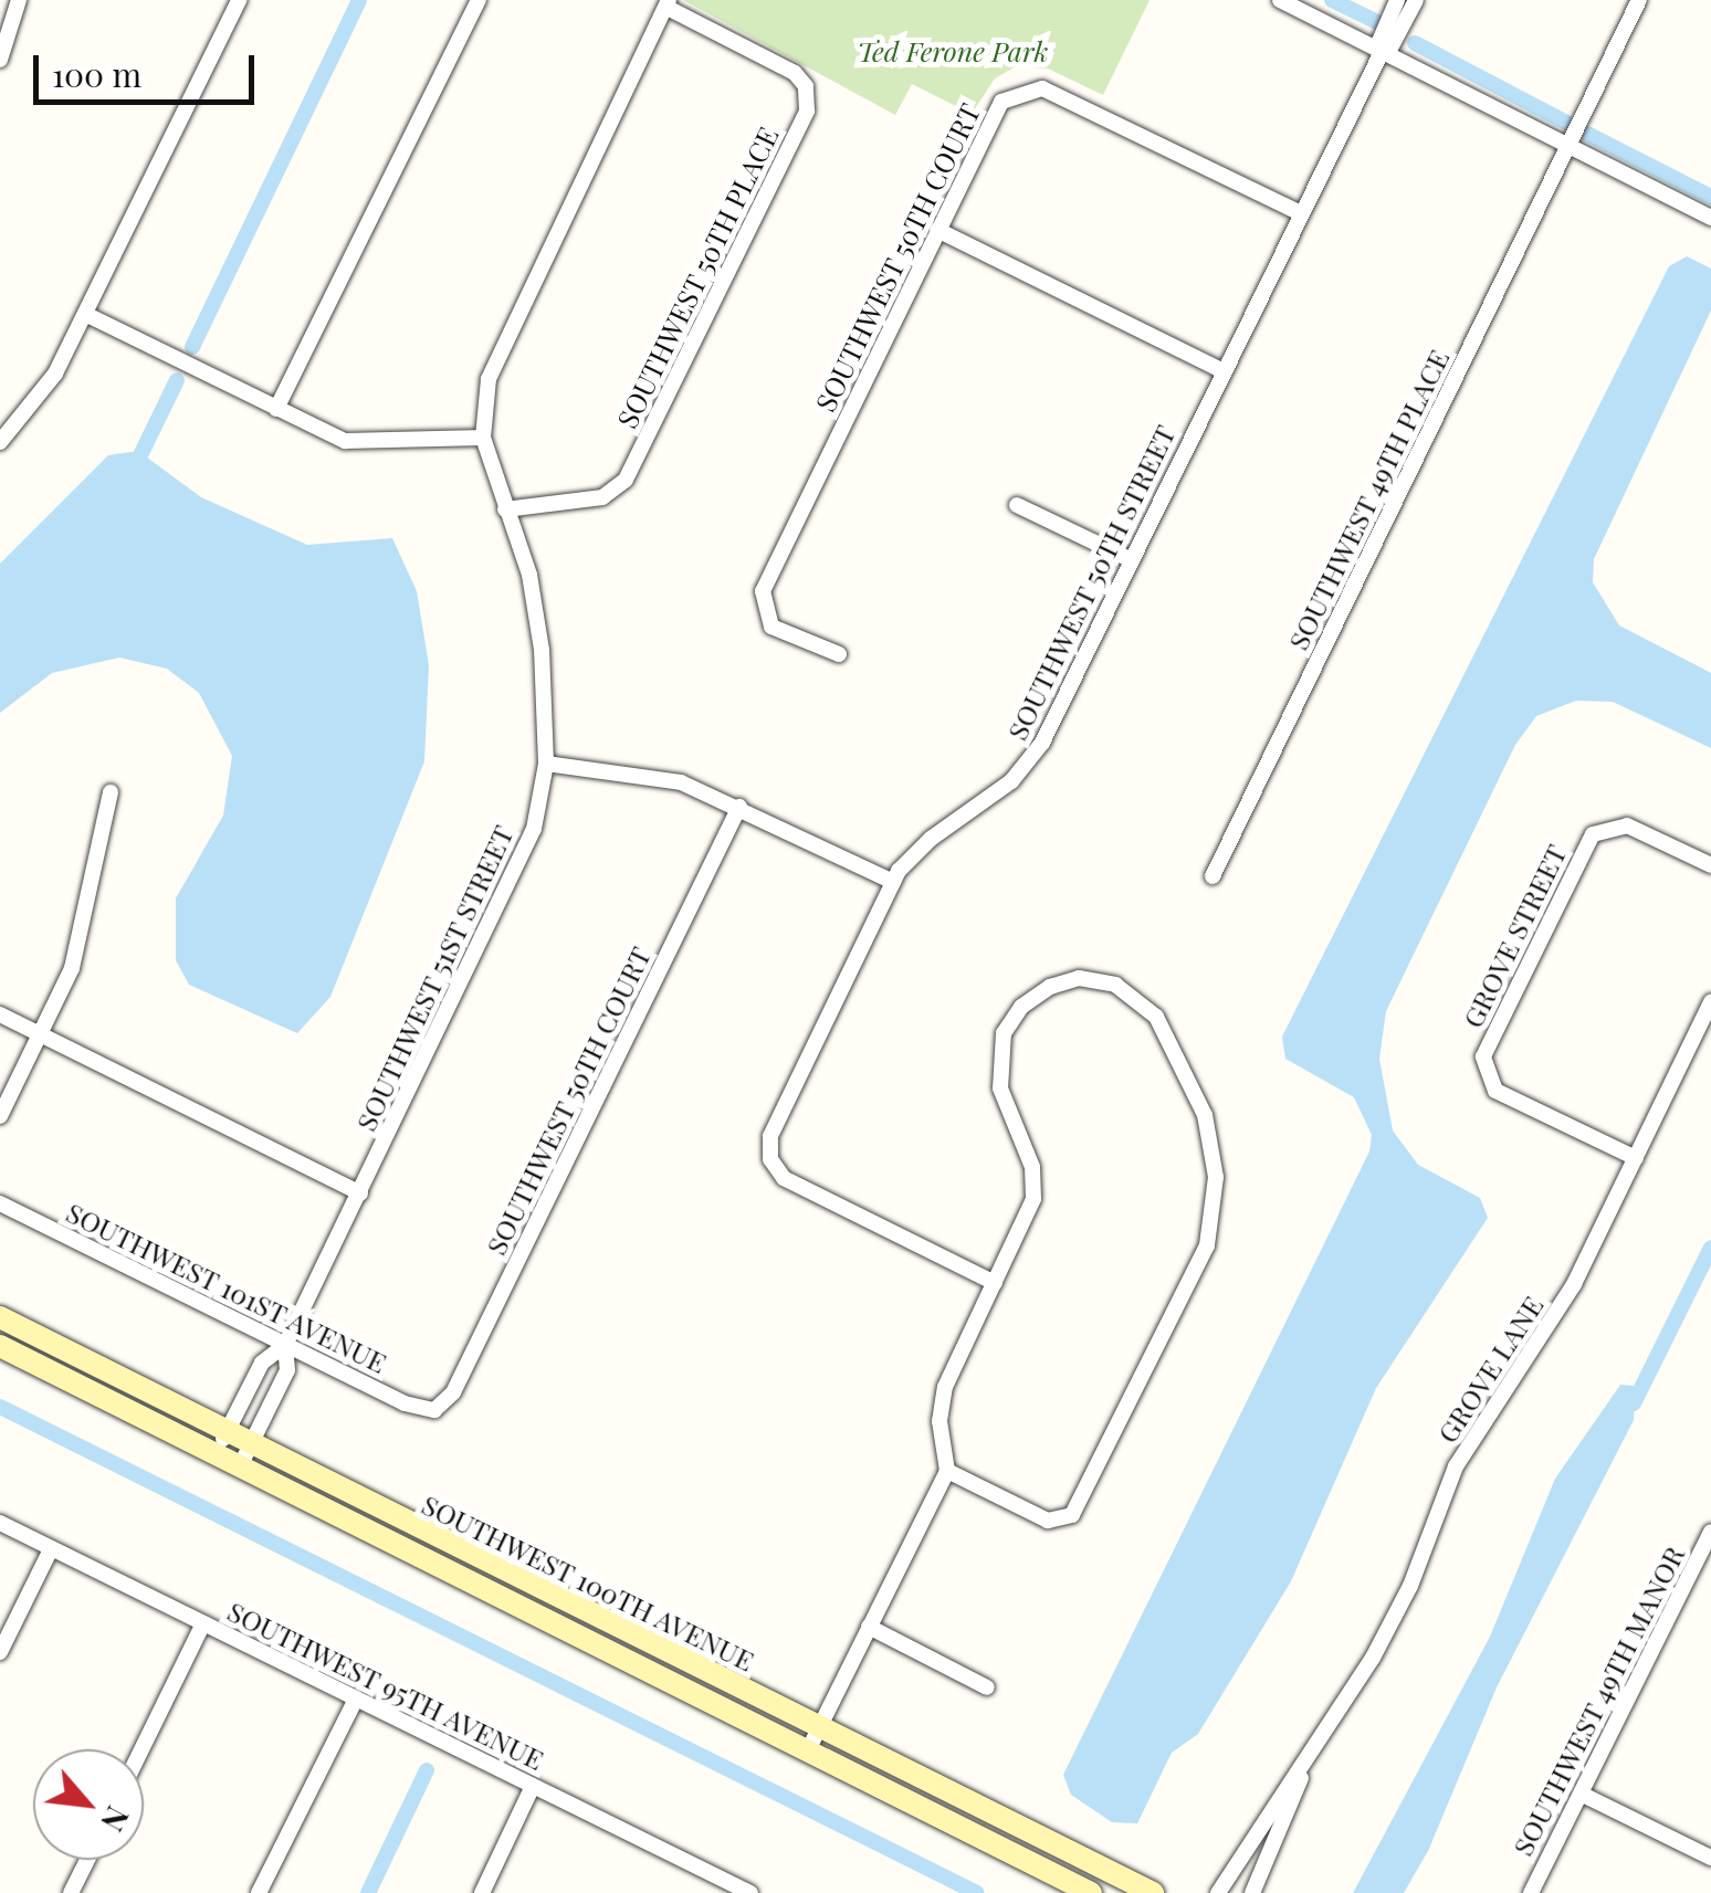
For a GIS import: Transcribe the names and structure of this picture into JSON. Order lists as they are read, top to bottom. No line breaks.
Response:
{"streets":{"main road":["SOUTHWEST 100TH AVENUE"],"street":["SOUTHWEST 50TH COURT","SOUTHWEST 50TH PLACE","SOUTHWEST 49TH PLACE","SOUTHWEST 50TH STREET","GROVE STREET","SOUTHWEST 51ST STREET","SOUTHWEST 101ST AVENUE","GROVE LANE","SOUTHWEST 95TH AVENUE","SOUTHWEST 49TH MANOR"]},"crossings":[["SOUTHWEST 50TH COURT","SOUTHWEST 50TH STREET"],["SOUTHWEST 50TH COURT","SOUTHWEST 101ST AVENUE"],["SOUTHWEST 50TH PLACE","SOUTHWEST 51ST STREET"],["GROVE STREET","GROVE LANE"],["SOUTHWEST 51ST STREET","SOUTHWEST 101ST AVENUE"],["SOUTHWEST 51ST STREET","SOUTHWEST 100TH AVENUE"]],"parks":["Ted Ferone Park"],"scale_bar":"100 m","north":"bottom right"}
